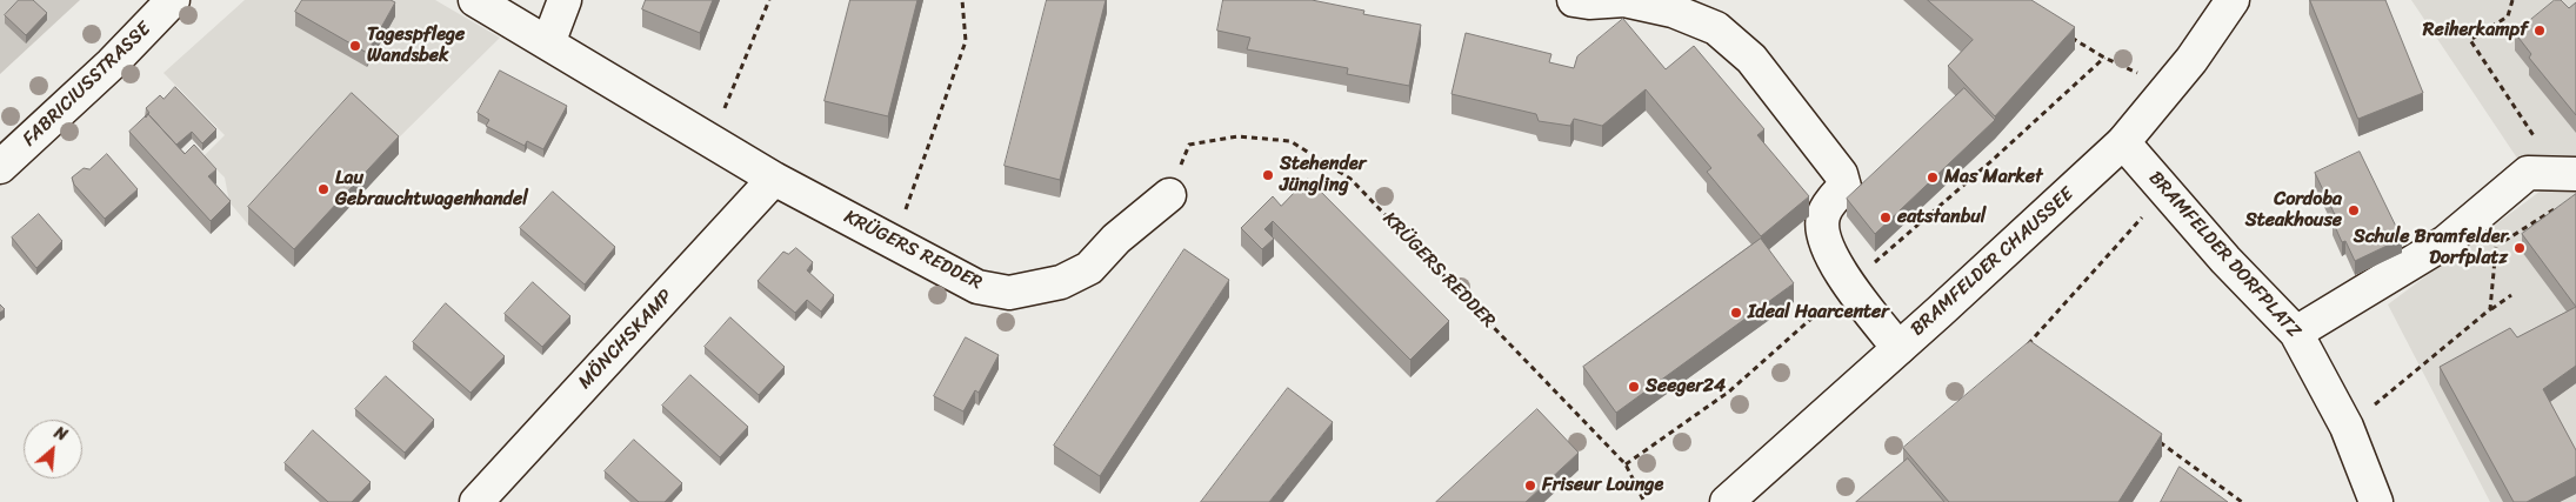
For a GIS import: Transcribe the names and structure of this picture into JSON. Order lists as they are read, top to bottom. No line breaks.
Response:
{"streets":{"street":["FABRICIUSSTRASSE","KRÜGERS REDDER","BRAMFELDER DORFPLATZ","BRAMFELDER CHAUSSEE","MÖNCHSKAMP"]},"crossings":[["KRÜGERS REDDER","MÖNCHSKAMP"],["BRAMFELDER DORFPLATZ","BRAMFELDER CHAUSSEE"]],"places":["Reiherkampf","Tagespflege Wandsbek","Stehender Jüngling","Mas Market","Lau Gebrauchtwagenhandel","Cordoba Steakhouse","eatstanbul","Schule Bramfelder Dorfplatz","Ideal Haarcenter","Seeger24","Friseur Lounge"],"north":"top right"}
